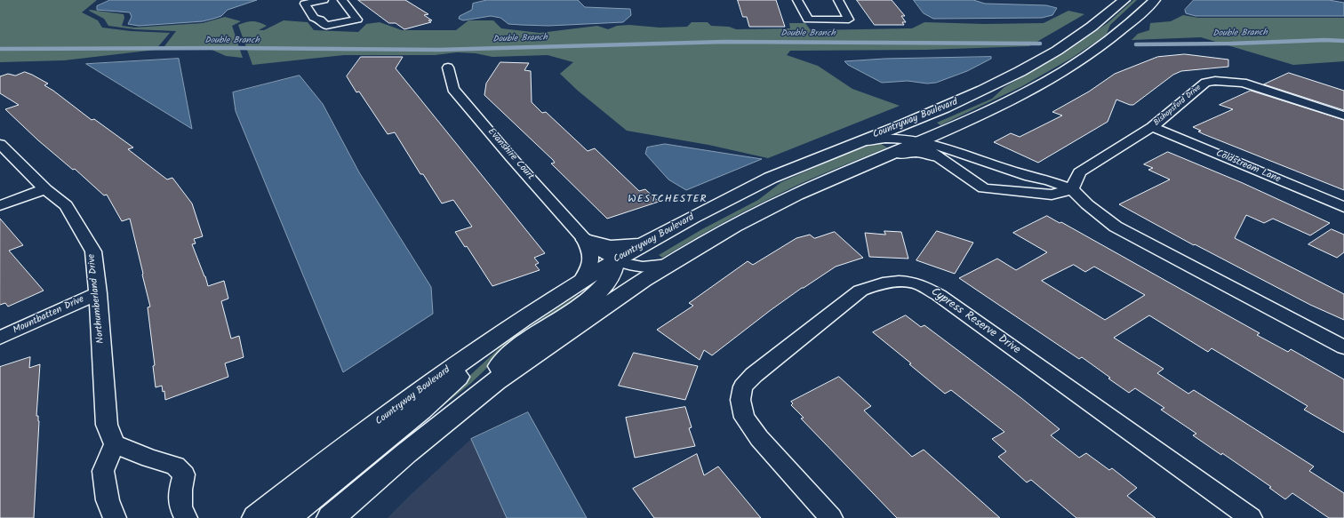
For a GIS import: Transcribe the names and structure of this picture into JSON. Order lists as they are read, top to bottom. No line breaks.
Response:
{"streets":{"street":["Bishopsford Drive","Countryway Boulevard","Evanshire Court","Coldstream Lane","Northumberland Drive","Mountbatten Drive","Cypress Reserve Drive"]},"crossings":[["Bishopsford Drive","Coldstream Lane"],["Countryway Boulevard","Evanshire Court"],["Northumberland Drive","Mountbatten Drive"]],"districts":["WESTCHESTER"],"water":["Double Branch"]}
